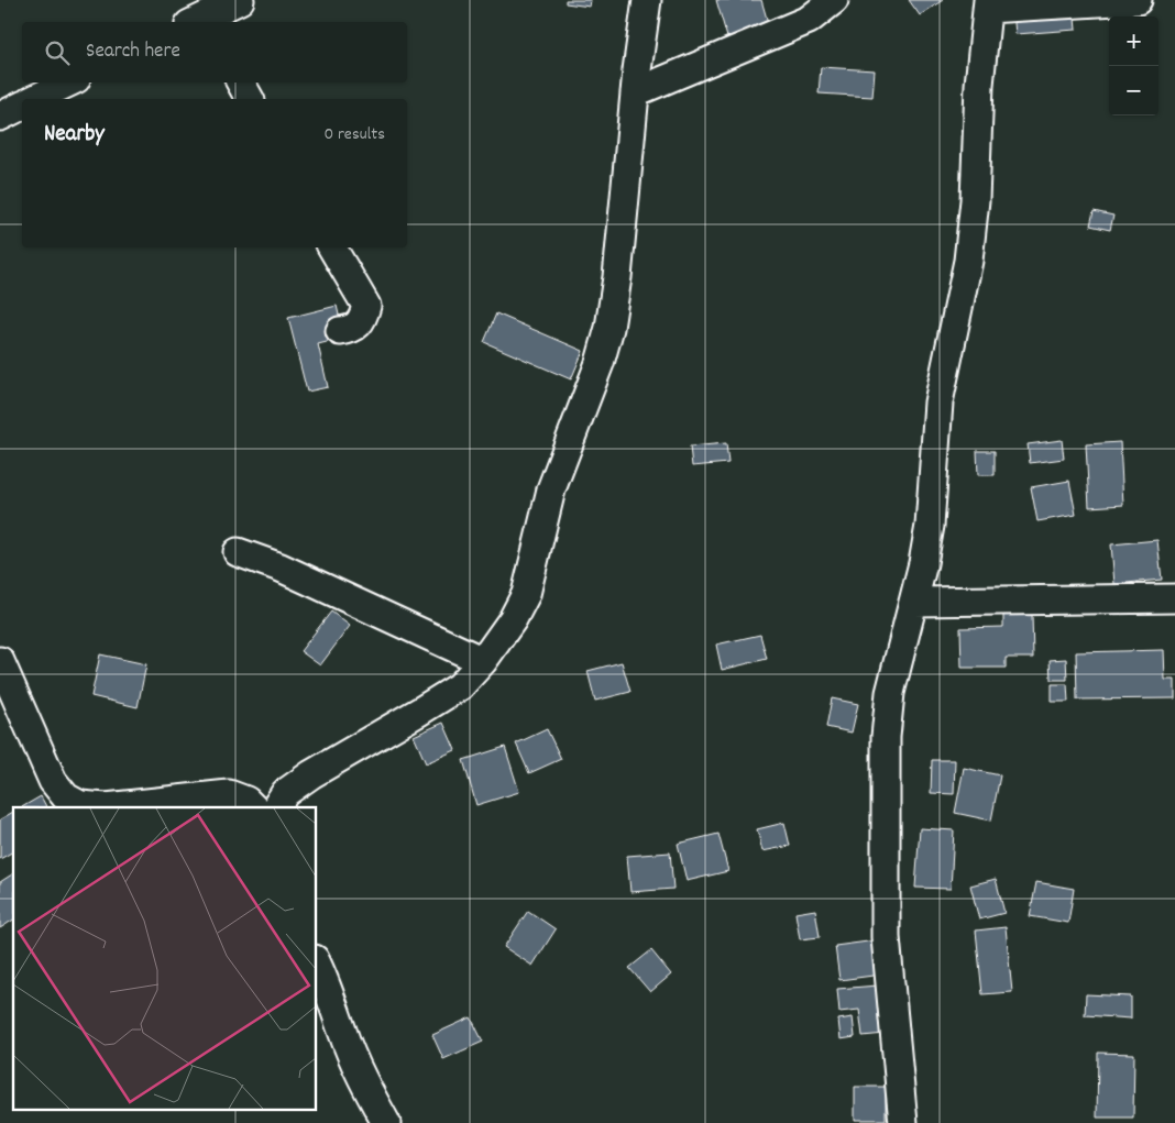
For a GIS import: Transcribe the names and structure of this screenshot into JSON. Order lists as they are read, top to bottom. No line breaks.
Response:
{"page":{"map_buttons":["+","−"],"search":"Search here","heading":["Nearby","0 results"]}}
